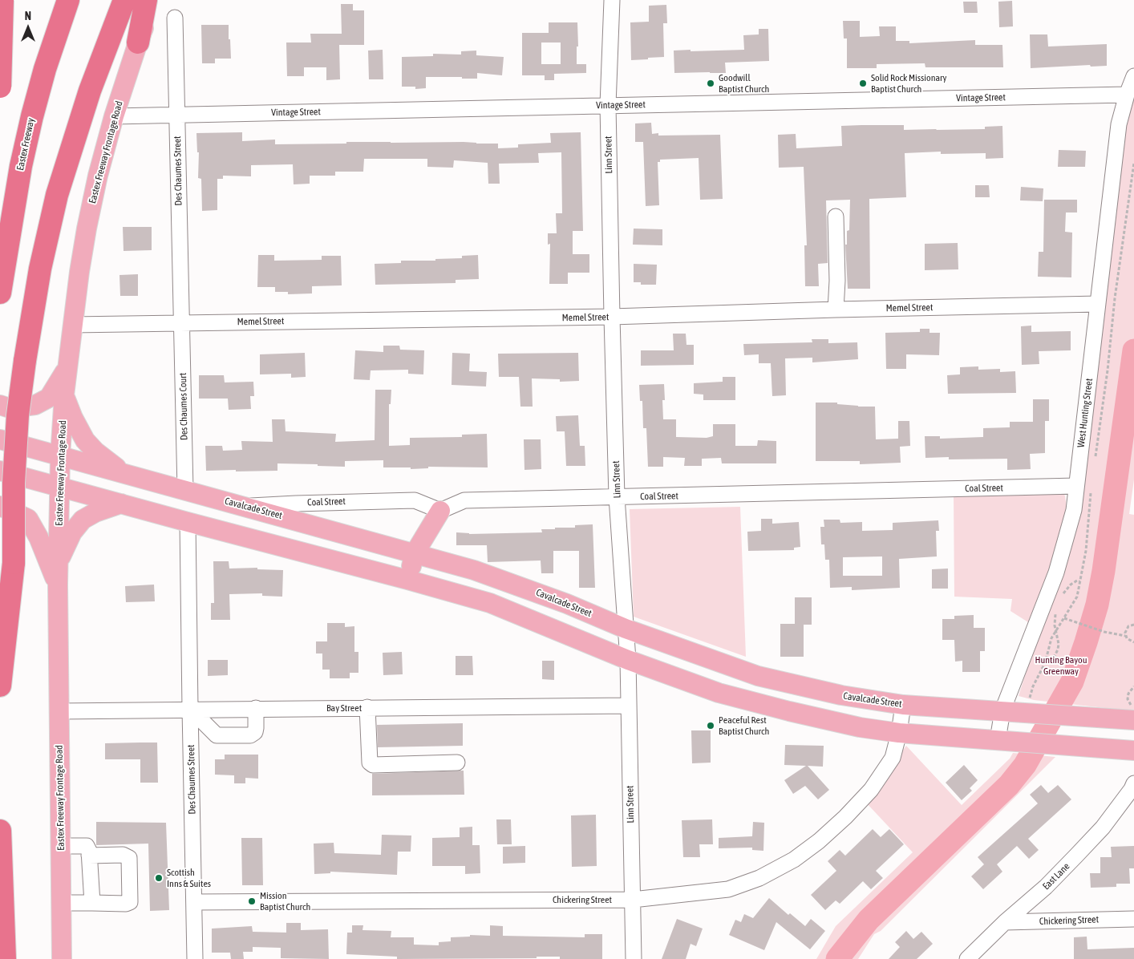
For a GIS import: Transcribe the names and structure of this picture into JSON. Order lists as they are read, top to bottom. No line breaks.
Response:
{"streets":{"highway":["Eastex Freeway"],"main road":["Eastex Freeway Frontage Road","Cavalcade Street"],"street":["Vintage Street","Linn Street","Des Chaumes Street","Memel Street","Des Chaumes Court","West Hunting Street","Coal Street","Bay Street","East Lane","Chickering Street"]},"crossings":[["Vintage Street","Eastex Freeway Frontage Road"],["Vintage Street","Linn Street"],["Vintage Street","Des Chaumes Street"],["Vintage Street","West Hunting Street"],["Eastex Freeway Frontage Road","Memel Street"],["Eastex Freeway Frontage Road","Cavalcade Street"],["Eastex Freeway Frontage Road","Bay Street"],["Linn Street","Memel Street"],["Linn Street","Coal Street"],["Linn Street","Cavalcade Street"],["Linn Street","Bay Street"],["Linn Street","Chickering Street"],["Des Chaumes Street","Memel Street"],["Des Chaumes Street","Des Chaumes Court"],["Des Chaumes Street","Bay Street"],["Des Chaumes Street","Chickering Street"],["Memel Street","Des Chaumes Court"],["Memel Street","West Hunting Street"],["Des Chaumes Court","Cavalcade Street"],["West Hunting Street","Coal Street"],["West Hunting Street","Cavalcade Street"],["Coal Street","Cavalcade Street"],["Cavalcade Street","Chickering Street"],["East Lane","Chickering Street"]],"parks":["Hunting Bayou Greenway"],"places":["Goodwill Baptist Church","Solid Rock Missionary Baptist Church","Peaceful Rest Baptist Church","Scottish Inns & Suites","Mission Baptist Church"],"north":"top"}
